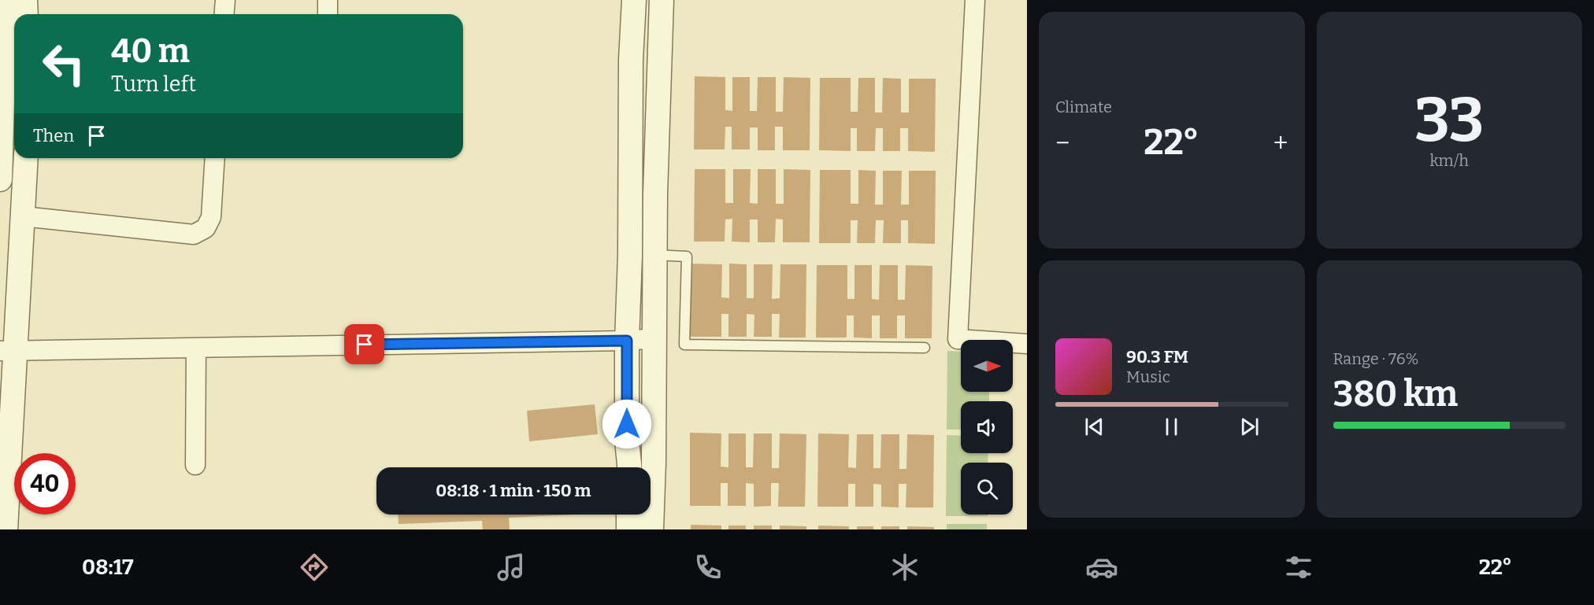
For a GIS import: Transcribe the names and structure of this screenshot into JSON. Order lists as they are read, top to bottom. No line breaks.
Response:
{"north":"right","page":{"tile":["Climate",["33","km/h"],["Range · 76%","380 km"]],"turn":["40 m","Turn left"],"then":"Then","heat":["−","22°","+"],"song":["90.3 FM","Music"],"limit":"40","trip":"08:18 · 1 min · 150 m","tabs":["08:17","22°"]}}
